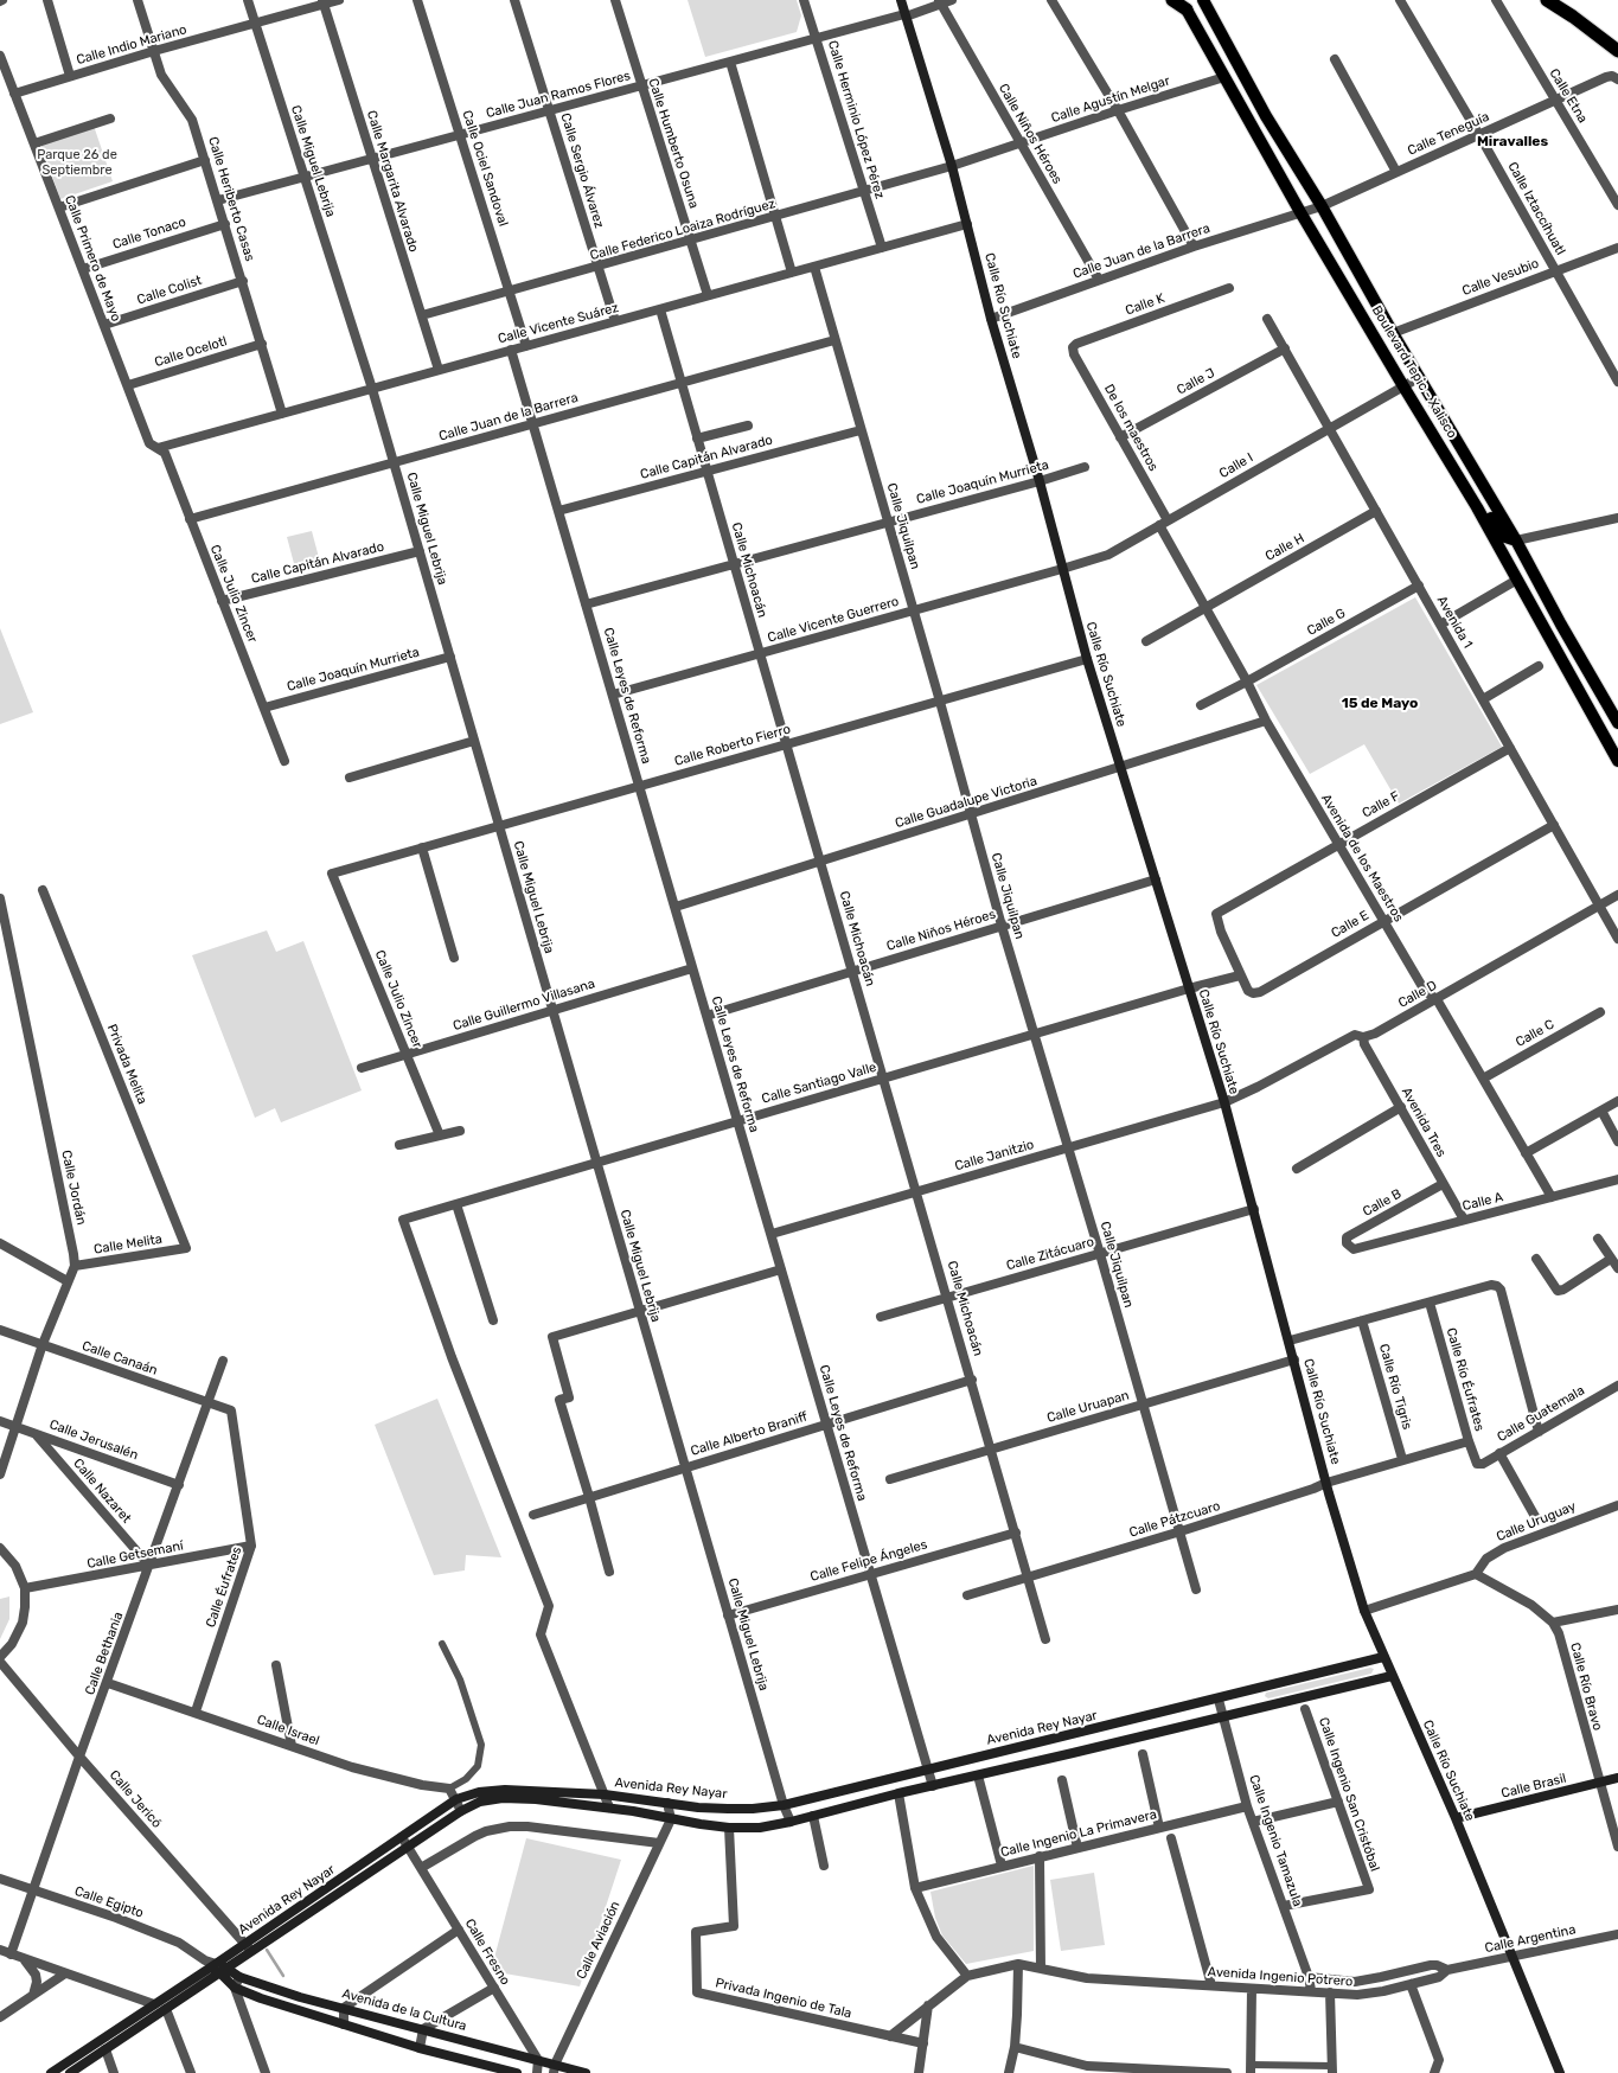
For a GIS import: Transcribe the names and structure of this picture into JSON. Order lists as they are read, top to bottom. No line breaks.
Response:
{"streets":{"main road":["Calle Río Suchiate","Boulevard Tepic - Xalisco","Avenida Rey Nayar","Calle Brasil","Avenida de la Cultura"],"street":["Calle Indio Mariano","Calle Juan Ramos Flores","Calle Etna","Calle Agustín Melgar","Calle Herminio López Pérez","Calle Niños Héroes","Calle Teneguía","Calle Humberto Osuna","Calle Miguel Lebrija","Calle Ociel Sandoval","Calle Sergio Álvarez","Calle Margarita Alvarado","Calle Heriberto Casas","Calle Iztaccíhuatl","Calle Federico Loaiza Rodríguez","Calle Tonaco","Calle Juan de la Barrera","Calle Primero de Mayo","Calle Vesubio","Calle Colist","Calle K","Calle Vicente Suárez","Calle Ocelotl","Calle J","De los maestros","Calle Capitán Alvarado","Calle I","Calle Joaquín Murrieta","Calle Jiquilpan","Calle H","Calle Michoacán","Calle Julio Zincer","Calle Vicente Guerrero","Calle G","Avenida 1","Calle Leyes de Reforma","Calle Roberto Fierro","Calle Guadalupe Victoria","Calle F","Avenida de los Maestros","Calle E","Calle D","Calle Guillermo Villasana","Calle C","Privada Melita","Calle Santiago Valle","Avenida Tres","Calle Janitzio","Calle Jordán","Calle A","Calle B","Calle Melita","Calle Zitácuaro","Calle Canaán","Calle Río Éufrates","Calle Río Tigris","Calle Uruapan","Calle Guatemala","Calle Alberto Braniff","Calle Jerusalén","Calle Nazaret","Calle Pátzcuaro","Calle Uruguay","Calle Getsemaní","Calle Felipe Ángeles","Calle Éufrates","Calle Bethania","Calle Río Bravo","Calle Israel","Calle Ingenio San Cristóbal","Calle Jericó","Calle Ingenio La Primavera","Calle Ingenio Tamazula","Calle Egipto","Calle Argentina","Calle Aviación","Calle Fresno","Avenida Ingenio Potrero","Privada Ingenio de Tala"]},"crossings":[["Calle Indio Mariano","Calle Miguel Lebrija"],["Calle Indio Mariano","Calle Margarita Alvarado"],["Calle Indio Mariano","Calle Heriberto Casas"],["Calle Indio Mariano","Calle Primero de Mayo"],["Calle Juan Ramos Flores","Calle Herminio López Pérez"],["Calle Juan Ramos Flores","Calle Niños Héroes"],["Calle Juan Ramos Flores","Calle Humberto Osuna"],["Calle Juan Ramos Flores","Calle Miguel Lebrija"],["Calle Juan Ramos Flores","Calle Ociel Sandoval"],["Calle Juan Ramos Flores","Calle Sergio Álvarez"],["Calle Juan Ramos Flores","Calle Margarita Alvarado"],["Calle Juan Ramos Flores","Calle Heriberto Casas"],["Calle Juan Ramos Flores","Calle Río Suchiate"],["Calle Etna","Calle Teneguía"],["Calle Agustín Melgar","Calle Niños Héroes"],["Calle Agustín Melgar","Calle Federico Loaiza Rodríguez"],["Calle Agustín Melgar","Calle Río Suchiate"],["Calle Agustín Melgar","Boulevard Tepic - Xalisco"],["Calle Herminio López Pérez","Calle Federico Loaiza Rodríguez"],["Calle Herminio López Pérez","Calle Vicente Suárez"],["Calle Niños Héroes","Calle Juan de la Barrera"],["Calle Niños Héroes","Calle Río Suchiate"],["Calle Niños Héroes","Calle Jiquilpan"],["Calle Niños Héroes","Calle Michoacán"],["Calle Niños Héroes","Calle Leyes de Reforma"],["Calle Teneguía","Calle Iztaccíhuatl"],["Calle Teneguía","Calle Juan de la Barrera"],["Calle Teneguía","Boulevard Tepic - Xalisco"],["Calle Humberto Osuna","Calle Federico Loaiza Rodríguez"],["Calle Humberto Osuna","Calle Vicente Suárez"],["Calle Miguel Lebrija","Calle Juan de la Barrera"],["Calle Miguel Lebrija","Calle Vicente Suárez"],["Calle Miguel Lebrija","Calle Capitán Alvarado"],["Calle Miguel Lebrija","Calle Joaquín Murrieta"],["Calle Miguel Lebrija","Calle Roberto Fierro"],["Calle Miguel Lebrija","Calle Guillermo Villasana"],["Calle Miguel Lebrija","Calle Santiago Valle"],["Calle Miguel Lebrija","Calle Alberto Braniff"],["Calle Miguel Lebrija","Calle Felipe Ángeles"],["Calle Miguel Lebrija","Avenida Rey Nayar"],["Calle Ociel Sandoval","Calle Federico Loaiza Rodríguez"],["Calle Ociel Sandoval","Calle Vicente Suárez"],["Calle Sergio Álvarez","Calle Federico Loaiza Rodríguez"],["Calle Sergio Álvarez","Calle Vicente Suárez"],["Calle Margarita Alvarado","Calle Federico Loaiza Rodríguez"],["Calle Margarita Alvarado","Calle Vicente Suárez"],["Calle Heriberto Casas","Calle Tonaco"],["Calle Heriberto Casas","Calle Colist"],["Calle Heriberto Casas","Calle Vicente Suárez"],["Calle Heriberto Casas","Calle Ocelotl"],["Calle Iztaccíhuatl","Calle Vesubio"],["Calle Federico Loaiza Rodríguez","Calle Río Suchiate"],["Calle Tonaco","Calle Primero de Mayo"],["Calle Juan de la Barrera","Calle Río Suchiate"],["Calle Juan de la Barrera","Boulevard Tepic - Xalisco"],["Calle Juan de la Barrera","Calle Jiquilpan"],["Calle Juan de la Barrera","Calle Michoacán"],["Calle Juan de la Barrera","Calle Julio Zincer"],["Calle Juan de la Barrera","Calle Leyes de Reforma"],["Calle Primero de Mayo","Calle Colist"],["Calle Primero de Mayo","Calle Vicente Suárez"],["Calle Primero de Mayo","Calle Ocelotl"],["Calle Primero de Mayo","Calle Julio Zincer"],["Calle Vesubio","Boulevard Tepic - Xalisco"],["Calle K","De los maestros"],["Calle Río Suchiate","Calle Vicente Suárez"],["Calle Río Suchiate","Calle I"],["Calle Río Suchiate","Calle Joaquín Murrieta"],["Calle Río Suchiate","Calle Vicente Guerrero"],["Calle Río Suchiate","Calle Roberto Fierro"],["Calle Río Suchiate","Calle Guadalupe Victoria"],["Calle Río Suchiate","Calle D"],["Calle Río Suchiate","Calle Santiago Valle"],["Calle Río Suchiate","Calle Janitzio"],["Calle Río Suchiate","Calle Zitácuaro"],["Calle Río Suchiate","Calle Uruapan"],["Calle Río Suchiate","Calle Pátzcuaro"],["Calle Río Suchiate","Avenida Rey Nayar"],["Calle Río Suchiate","Calle Brasil"],["Calle Río Suchiate","Calle Argentina"],["Calle Vicente Suárez","Calle Jiquilpan"],["Calle Vicente Suárez","Calle Michoacán"],["Calle Vicente Suárez","Calle Julio Zincer"],["Calle Vicente Suárez","Calle Leyes de Reforma"],["Boulevard Tepic - Xalisco","Calle I"],["Calle J","De los maestros"],["Calle J","Avenida 1"],["De los maestros","Calle I"],["De los maestros","Avenida de los Maestros"],["Calle Capitán Alvarado","Calle Jiquilpan"],["Calle Capitán Alvarado","Calle Michoacán"],["Calle Capitán Alvarado","Calle Julio Zincer"],["Calle Capitán Alvarado","Calle Leyes de Reforma"],["Calle I","Calle Vicente Guerrero"],["Calle I","Avenida 1"],["Calle I","Avenida de los Maestros"],["Calle Joaquín Murrieta","Calle Jiquilpan"],["Calle Joaquín Murrieta","Calle Michoacán"],["Calle Joaquín Murrieta","Calle Julio Zincer"],["Calle Joaquín Murrieta","Calle Leyes de Reforma"],["Calle Jiquilpan","Calle Vicente Guerrero"],["Calle Jiquilpan","Calle Roberto Fierro"],["Calle Jiquilpan","Calle Guadalupe Victoria"],["Calle Jiquilpan","Calle Santiago Valle"],["Calle Jiquilpan","Calle Janitzio"],["Calle Jiquilpan","Calle Zitácuaro"],["Calle Jiquilpan","Calle Uruapan"],["Calle Jiquilpan","Calle Pátzcuaro"],["Calle H","Avenida 1"],["Calle H","Avenida de los Maestros"],["Calle Michoacán","Calle Vicente Guerrero"],["Calle Michoacán","Calle Roberto Fierro"],["Calle Michoacán","Calle Guadalupe Victoria"],["Calle Michoacán","Calle Santiago Valle"],["Calle Michoacán","Calle Janitzio"],["Calle Michoacán","Calle Zitácuaro"],["Calle Michoacán","Calle Uruapan"],["Calle Michoacán","Calle Alberto Braniff"],["Calle Michoacán","Calle Pátzcuaro"],["Calle Michoacán","Calle Felipe Ángeles"],["Calle Julio Zincer","Calle Roberto Fierro"],["Calle Julio Zincer","Calle Guillermo Villasana"],["Calle Vicente Guerrero","Calle Leyes de Reforma"],["Calle G","Avenida 1"],["Calle G","Avenida de los Maestros"],["Avenida 1","Calle F"],["Avenida 1","Calle E"],["Avenida 1","Calle D"],["Calle Leyes de Reforma","Calle Roberto Fierro"],["Calle Leyes de Reforma","Calle Guadalupe Victoria"],["Calle Leyes de Reforma","Calle Guillermo Villasana"],["Calle Leyes de Reforma","Calle Santiago Valle"],["Calle Leyes de Reforma","Calle Janitzio"],["Calle Leyes de Reforma","Calle Alberto Braniff"],["Calle Leyes de Reforma","Calle Felipe Ángeles"],["Calle Leyes de Reforma","Avenida Rey Nayar"],["Calle Guadalupe Victoria","Avenida de los Maestros"],["Calle F","Avenida de los Maestros"],["Calle F","Calle E"],["Avenida de los Maestros","Calle E"],["Avenida de los Maestros","Calle D"],["Avenida de los Maestros","Calle C"],["Avenida de los Maestros","Calle A"],["Calle D","Avenida Tres"],["Calle D","Calle Janitzio"],["Privada Melita","Calle Melita"],["Calle Santiago Valle","Avenida Rey Nayar"],["Avenida Tres","Calle A"],["Avenida Tres","Calle B"],["Calle Jordán","Calle Melita"],["Calle A","Calle B"],["Calle Canaán","Calle Éufrates"],["Calle Canaán","Calle Bethania"],["Calle Río Éufrates","Calle Guatemala"],["Calle Jerusalén","Calle Nazaret"],["Calle Jerusalén","Calle Bethania"],["Calle Nazaret","Calle Getsemaní"],["Calle Nazaret","Calle Bethania"],["Calle Uruguay","Calle Río Bravo"],["Calle Getsemaní","Calle Éufrates"],["Calle Getsemaní","Calle Bethania"],["Calle Éufrates","Calle Israel"],["Calle Bethania","Calle Israel"],["Calle Bethania","Calle Jericó"],["Calle Bethania","Calle Egipto"],["Calle Río Bravo","Calle Brasil"],["Avenida Rey Nayar","Calle Jericó"],["Avenida Rey Nayar","Calle Ingenio Tamazula"],["Avenida Rey Nayar","Calle Egipto"],["Avenida Rey Nayar","Calle Aviación"],["Avenida Rey Nayar","Calle Fresno"],["Avenida Rey Nayar","Privada Ingenio de Tala"],["Avenida Rey Nayar","Avenida de la Cultura"],["Calle Ingenio San Cristóbal","Calle Ingenio Tamazula"],["Calle Ingenio La Primavera","Calle Ingenio Tamazula"],["Calle Ingenio Tamazula","Avenida Ingenio Potrero"],["Calle Egipto","Avenida de la Cultura"],["Calle Argentina","Avenida Ingenio Potrero"],["Calle Aviación","Avenida de la Cultura"],["Calle Fresno","Avenida de la Cultura"]],"districts":["Miravalles","15 de Mayo"],"parks":["Parque 26 de Septiembre"]}
